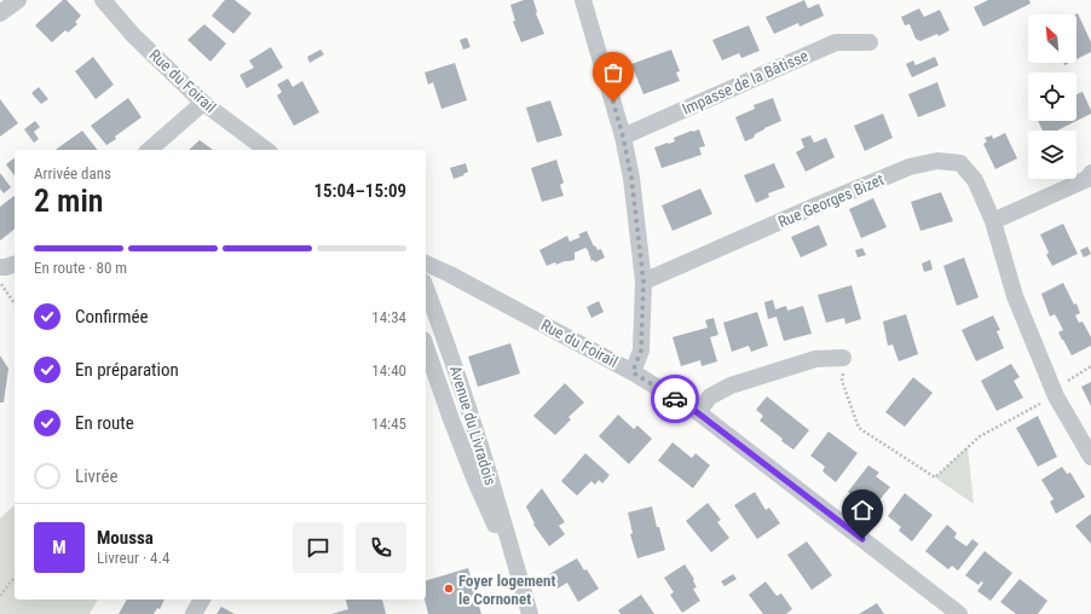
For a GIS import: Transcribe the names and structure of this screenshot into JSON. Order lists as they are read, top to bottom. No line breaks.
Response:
{"streets":{"street":["Rue du Foirail","Impasse de la Bâtisse","Rue Georges Bizet","Avenue du Livradois"]},"places":["Foyer logement le Cornonet"],"north":"top left","page":{"heading":["2 min","Arrivée dans","15:04–15:09"],"panel":["Moussa","Livreur · 4.4"],"bar":"En route · 80 m","list":[["Confirmée","14:34"],["En préparation","14:40"],["En route","14:45"],"Livrée"],"round":"M"}}
